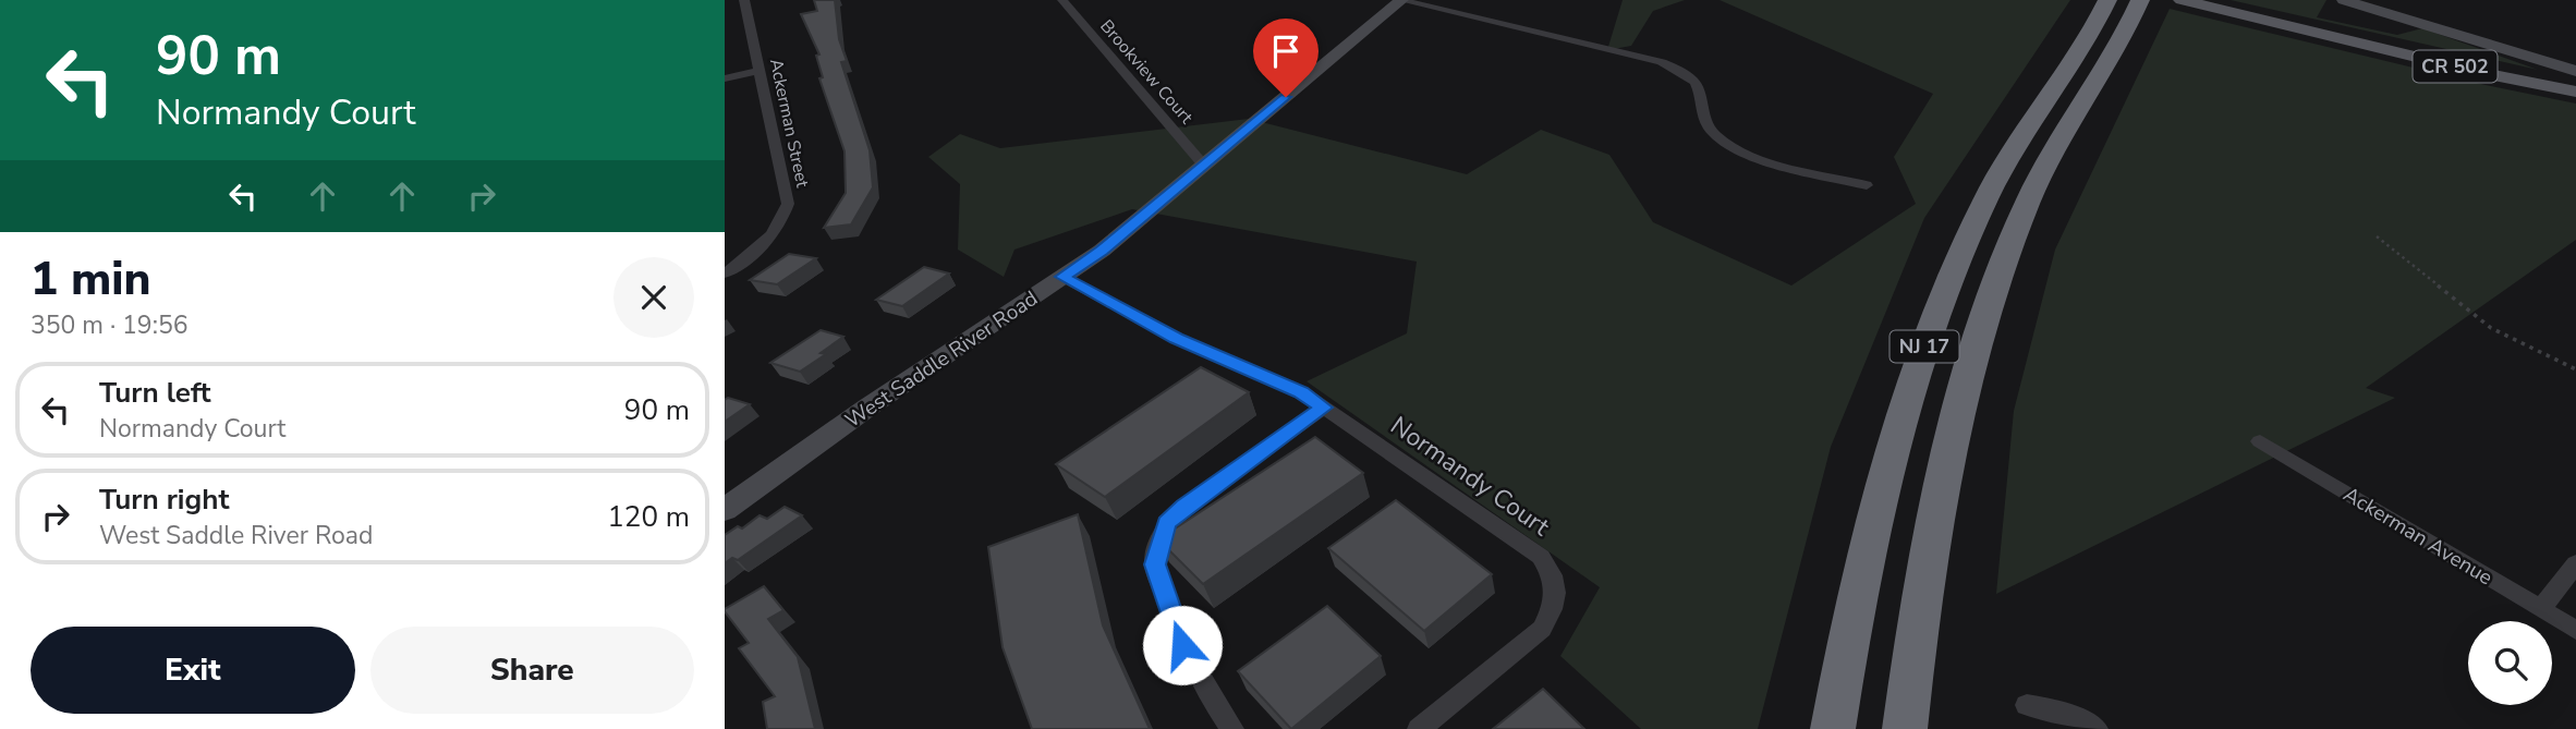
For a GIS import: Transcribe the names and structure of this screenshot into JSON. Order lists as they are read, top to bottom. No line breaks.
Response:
{"streets":{"highway":["NJ 17"],"main road":["CR 502"],"street":["Brookview Court","Ackerman Street","West Saddle River Road","Normandy Court","Ackerman Avenue"]},"crossings":[["Brookview Court","West Saddle River Road"],["West Saddle River Road","Normandy Court"]],"page":{"turn":["90 m","Normandy Court"],"heading":["1 min","350 m · 19:56"],"list":[{"name":"Turn left","note":"Normandy Court","value":"90 m"},{"name":"Turn right","note":"West Saddle River Road","value":"120 m"}],"buttons":["Exit","Share"]}}
